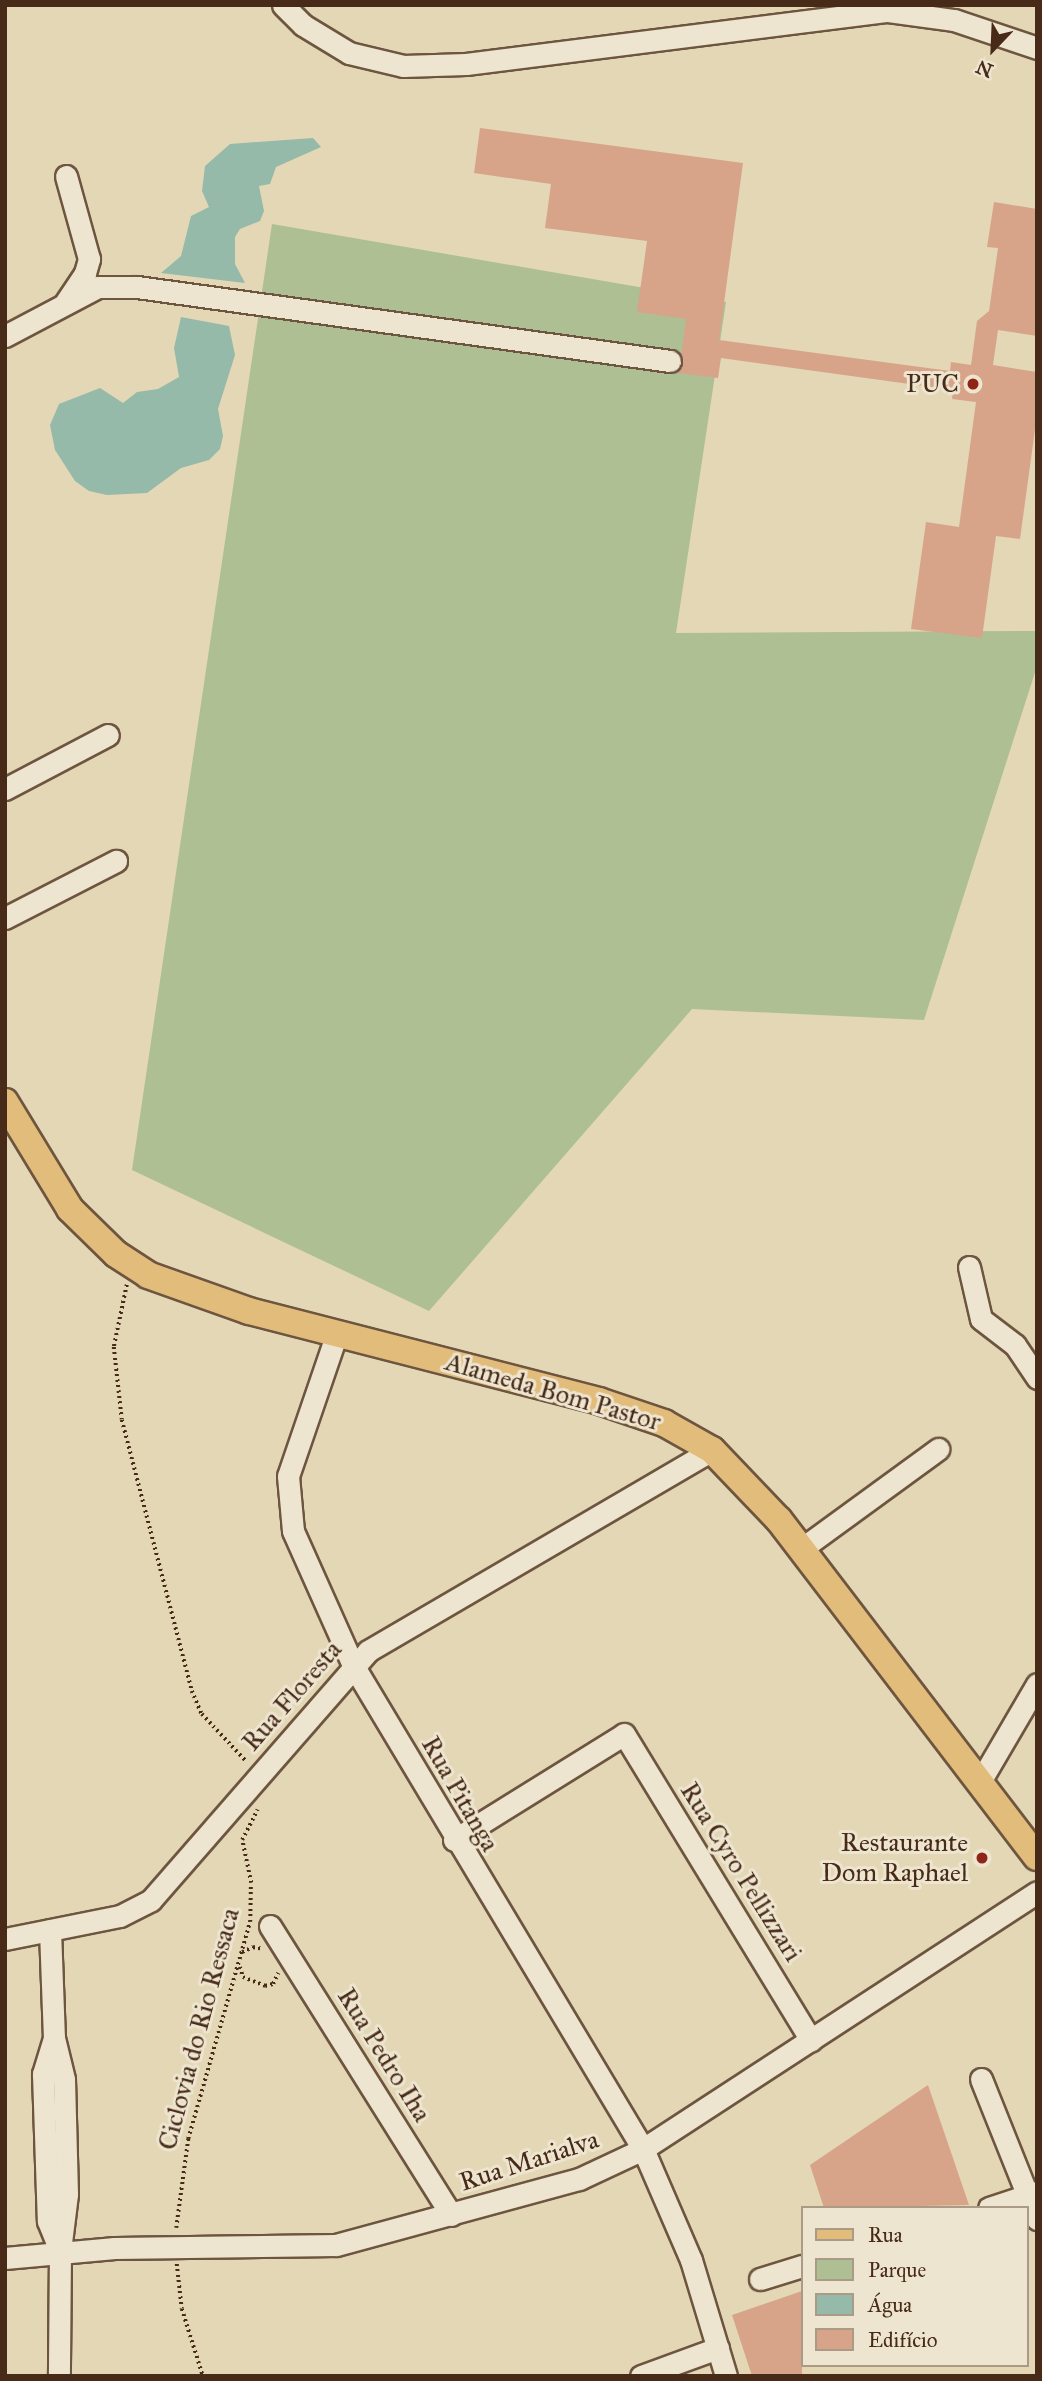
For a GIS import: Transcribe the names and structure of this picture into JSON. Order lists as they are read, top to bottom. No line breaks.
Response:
{"streets":{"main road":["Alameda Bom Pastor"],"street":["Rua Floresta","Rua Pitanga","Rua Cyro Pellizzari","Rua Pedro Iha","Rua Marialva"],"path":["Ciclovia do Rio Ressaca"]},"crossings":[["Alameda Bom Pastor","Rua Floresta"],["Alameda Bom Pastor","Rua Pitanga"],["Rua Floresta","Rua Pitanga"],["Rua Floresta","Ciclovia do Rio Ressaca"],["Rua Pitanga","Rua Cyro Pellizzari"],["Rua Pitanga","Rua Marialva"],["Rua Cyro Pellizzari","Rua Marialva"],["Ciclovia do Rio Ressaca","Rua Marialva"],["Rua Pedro Iha","Rua Marialva"]],"places":["PUC","Restaurante Dom Raphael"],"legend":["Rua","Parque","Água","Edifício"],"north":"bottom left"}
